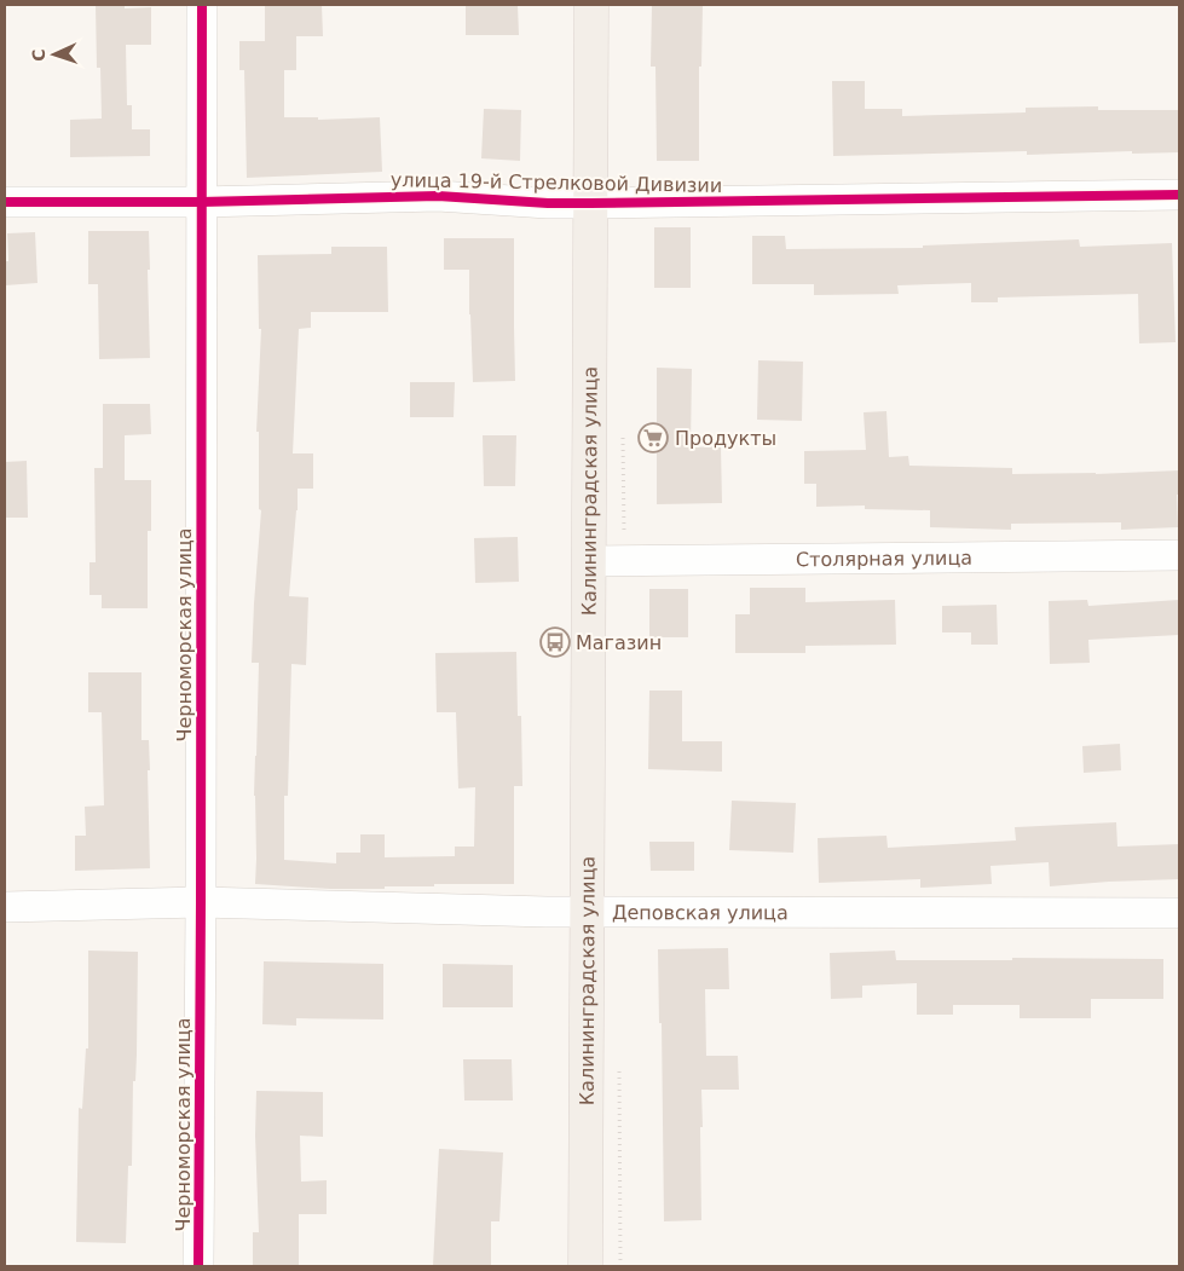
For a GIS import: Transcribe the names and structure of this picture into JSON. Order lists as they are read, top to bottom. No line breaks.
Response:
{"streets":{"main road":["Калининградская улица"],"street":["улица 19-й Стрелковой Дивизии","Столярная улица","Черноморская улица","Деповская улица"]},"crossings":[["улица 19-й Стрелковой Дивизии","Калининградская улица"],["улица 19-й Стрелковой Дивизии","Черноморская улица"],["Калининградская улица","Столярная улица"],["Калининградская улица","Деповская улица"],["Черноморская улица","Деповская улица"]],"places":{"supermarket":["Продукты"],"bus stop":["Магазин"]},"north":"left"}
